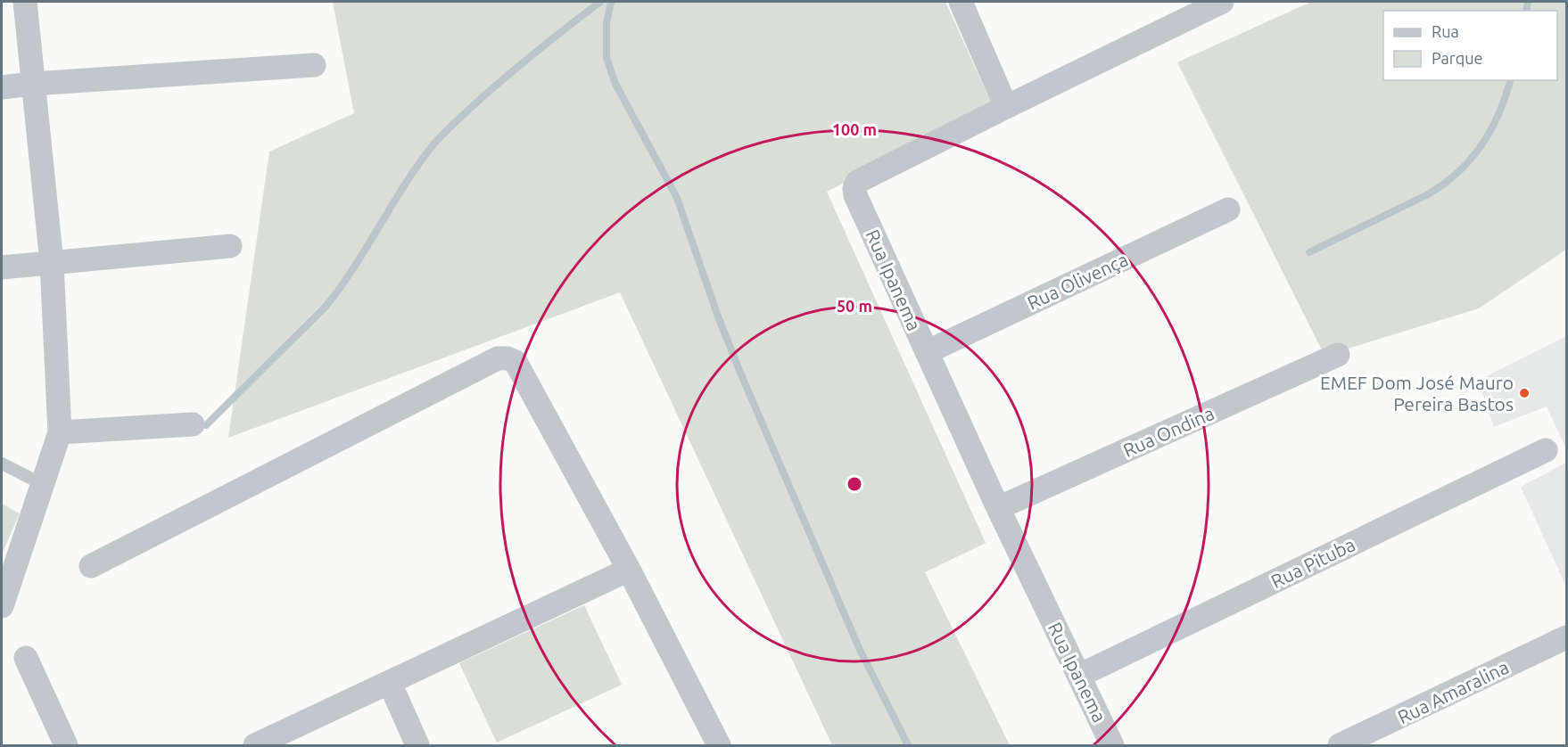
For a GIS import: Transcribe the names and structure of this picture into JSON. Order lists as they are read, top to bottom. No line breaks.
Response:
{"streets":{"street":["Rua Ipanema","Rua Olivença","Rua Ondina","Rua Pituba","Rua Amaralina"]},"crossings":[["Rua Ipanema","Rua Olivença"],["Rua Ipanema","Rua Ondina"],["Rua Ipanema","Rua Pituba"]],"places":["EMEF Dom José Mauro Pereira Bastos"],"legend":["Rua","Parque"],"rings":["100 m","50 m"]}
